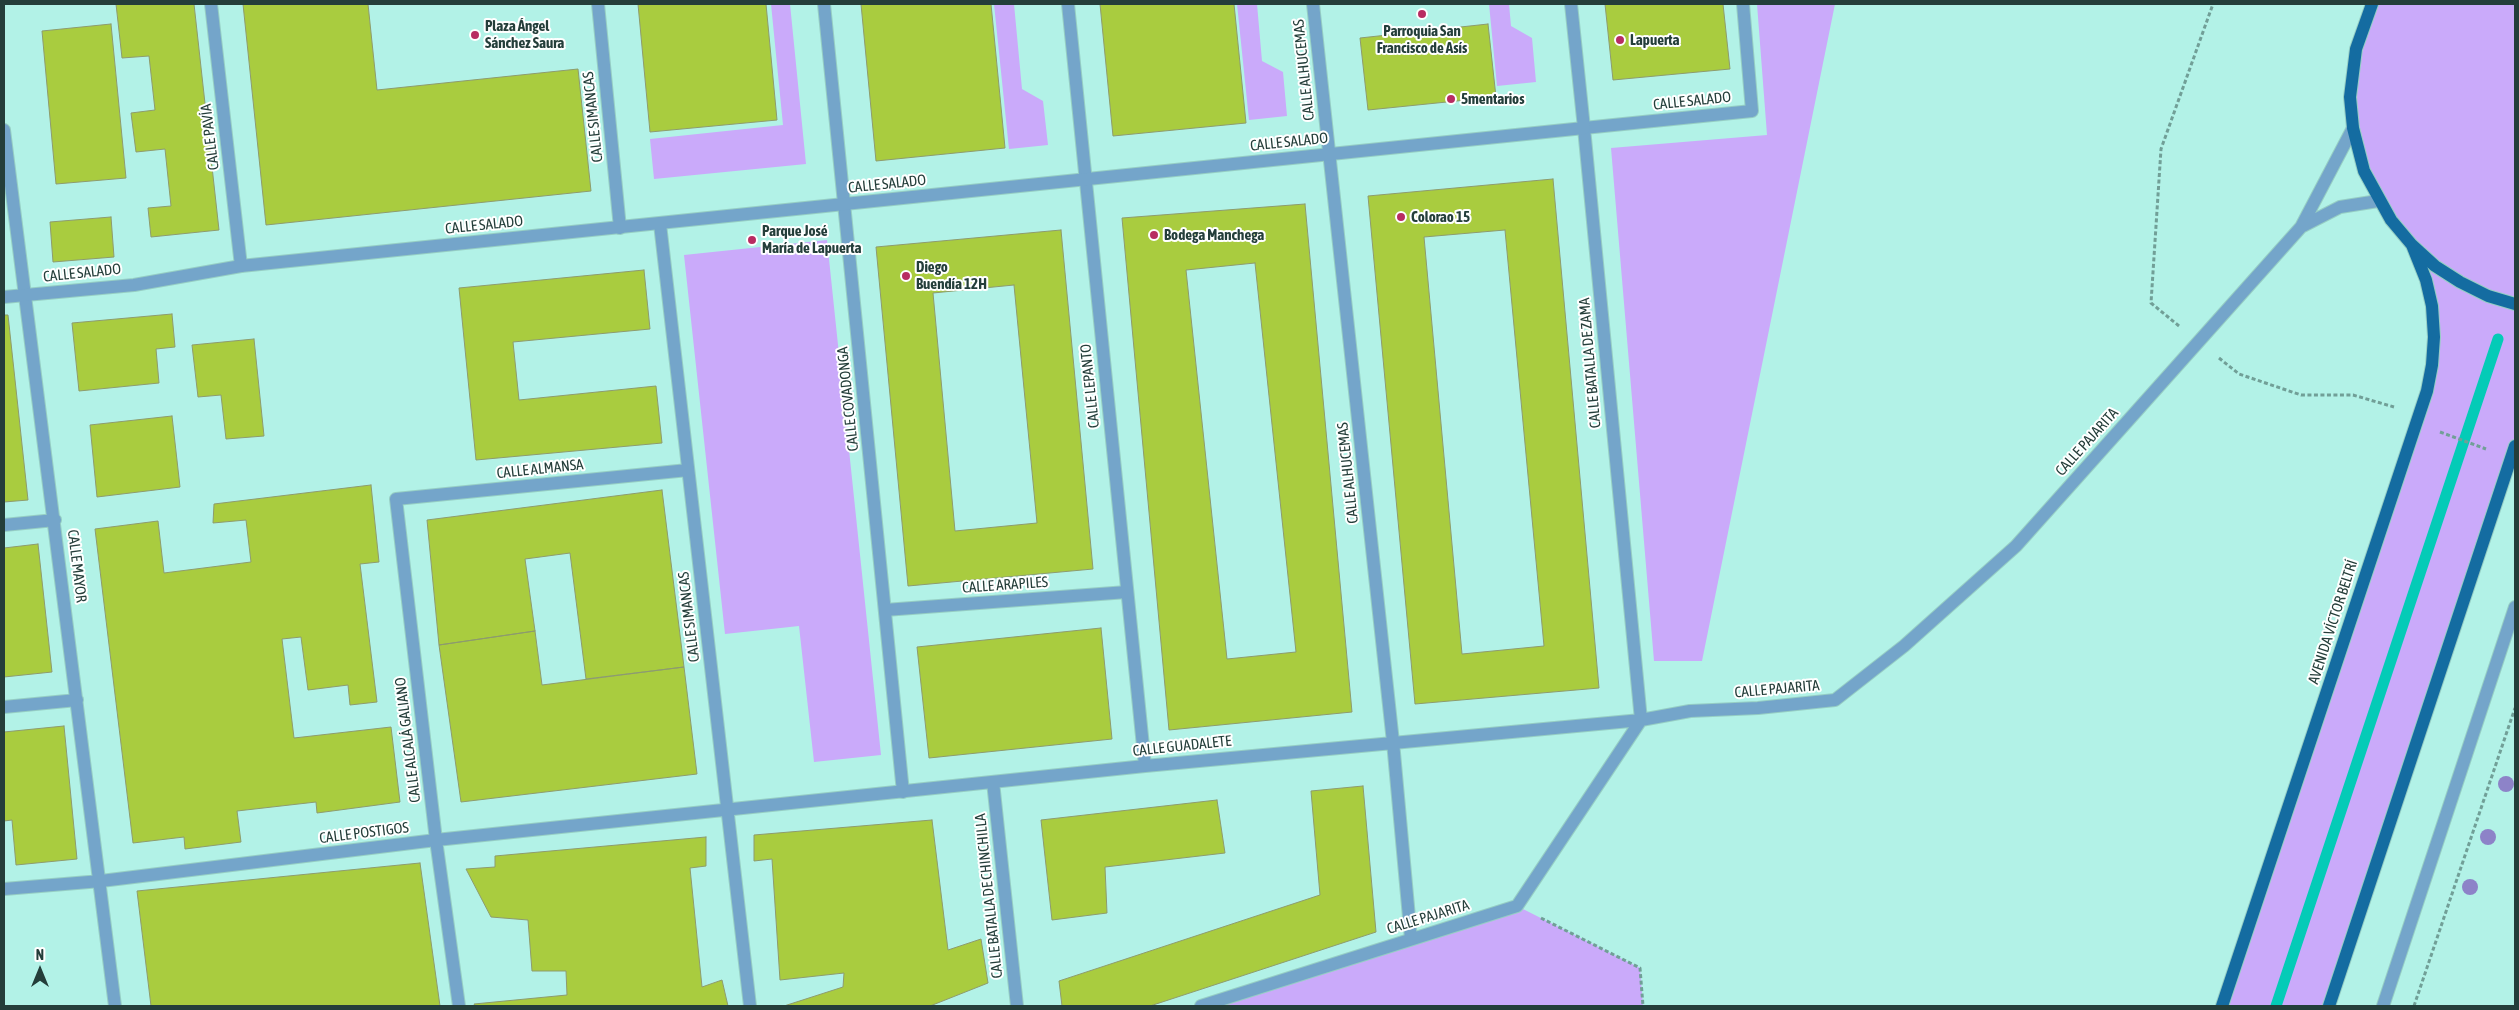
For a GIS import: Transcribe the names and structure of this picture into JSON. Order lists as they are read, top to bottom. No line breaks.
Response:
{"streets":{"main road":["AVENIDA VÍCTOR BELTRÍ"],"street":["CALLE ALHUCEMAS","CALLE SALADO","CALLE SIMANCAS","CALLE PAVÍA","CALLE BATALLA DE ZAMA","CALLE LEPANTO","CALLE COVADONGA","CALLE PAJARITA","CALLE ALMANSA","CALLE MAYOR","CALLE ARAPILES","CALLE ALCALÁ GALIANO","CALLE GUADALETE","CALLE POSTIGOS","CALLE BATALLA DE CHINCHILLA"]},"crossings":[["CALLE ALHUCEMAS","CALLE SALADO"],["CALLE ALHUCEMAS","CALLE PAJARITA"],["CALLE ALHUCEMAS","CALLE GUADALETE"],["CALLE SALADO","CALLE SIMANCAS"],["CALLE SALADO","CALLE PAVÍA"],["CALLE SALADO","CALLE BATALLA DE ZAMA"],["CALLE SALADO","CALLE LEPANTO"],["CALLE SALADO","CALLE COVADONGA"],["CALLE SALADO","CALLE MAYOR"],["CALLE SIMANCAS","CALLE ALMANSA"],["CALLE SIMANCAS","CALLE GUADALETE"],["CALLE SIMANCAS","CALLE POSTIGOS"],["CALLE BATALLA DE ZAMA","CALLE PAJARITA"],["CALLE BATALLA DE ZAMA","CALLE GUADALETE"],["CALLE LEPANTO","CALLE ARAPILES"],["CALLE LEPANTO","CALLE GUADALETE"],["CALLE COVADONGA","CALLE ARAPILES"],["CALLE COVADONGA","CALLE GUADALETE"],["CALLE PAJARITA","CALLE GUADALETE"],["CALLE ALMANSA","CALLE ALCALÁ GALIANO"],["CALLE MAYOR","CALLE POSTIGOS"],["CALLE ALCALÁ GALIANO","CALLE POSTIGOS"],["CALLE GUADALETE","CALLE POSTIGOS"],["CALLE GUADALETE","CALLE BATALLA DE CHINCHILLA"]],"places":["Parroquia San Francisco de Asís","Plaza Ángel Sánchez Saura","Lapuerta","5mentarios","Colorao 15","Bodega Manchega","Parque José María de Lapuerta","Diego Buendía 12H"],"north":"top"}
